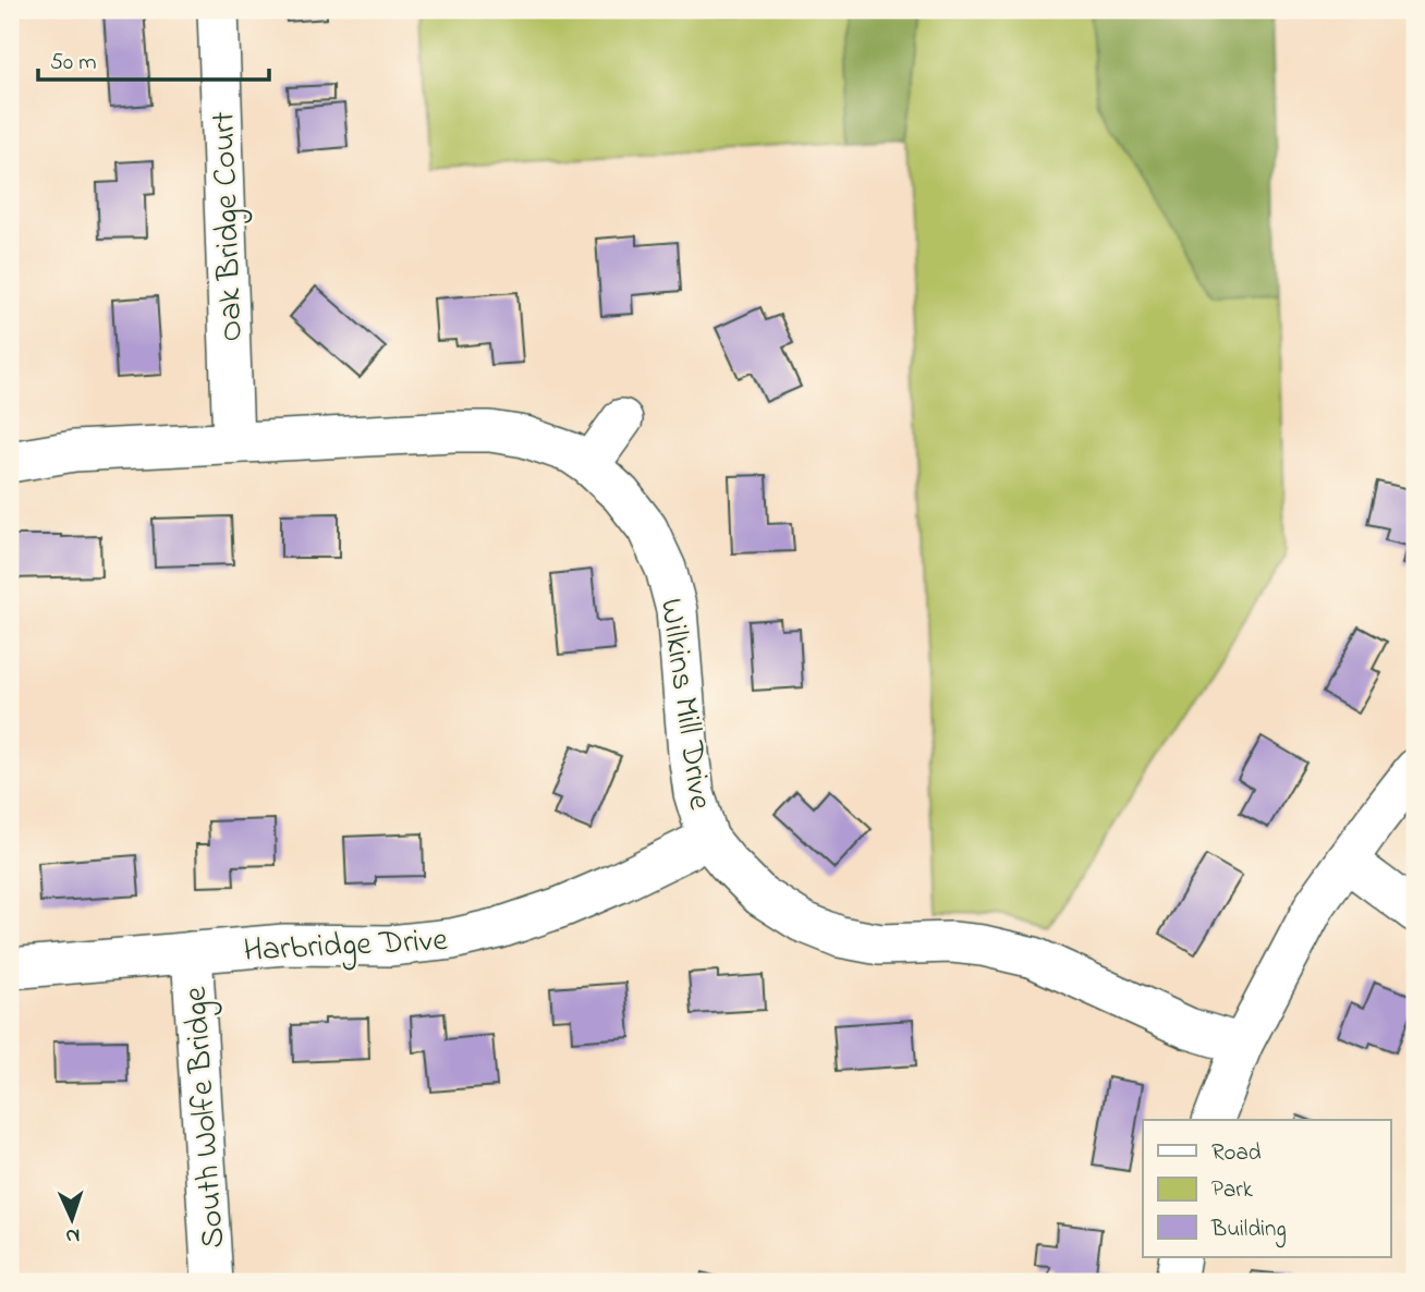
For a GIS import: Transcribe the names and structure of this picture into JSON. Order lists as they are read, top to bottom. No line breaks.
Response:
{"streets":{"street":["Oak Bridge Court","Wilkins Mill Drive","Harbridge Drive","South Wolfe Bridge"]},"crossings":[["Oak Bridge Court","Wilkins Mill Drive"],["Wilkins Mill Drive","Harbridge Drive"],["Harbridge Drive","South Wolfe Bridge"]],"legend":["Road","Park","Building"],"scale_bar":"50 m","north":"bottom"}
